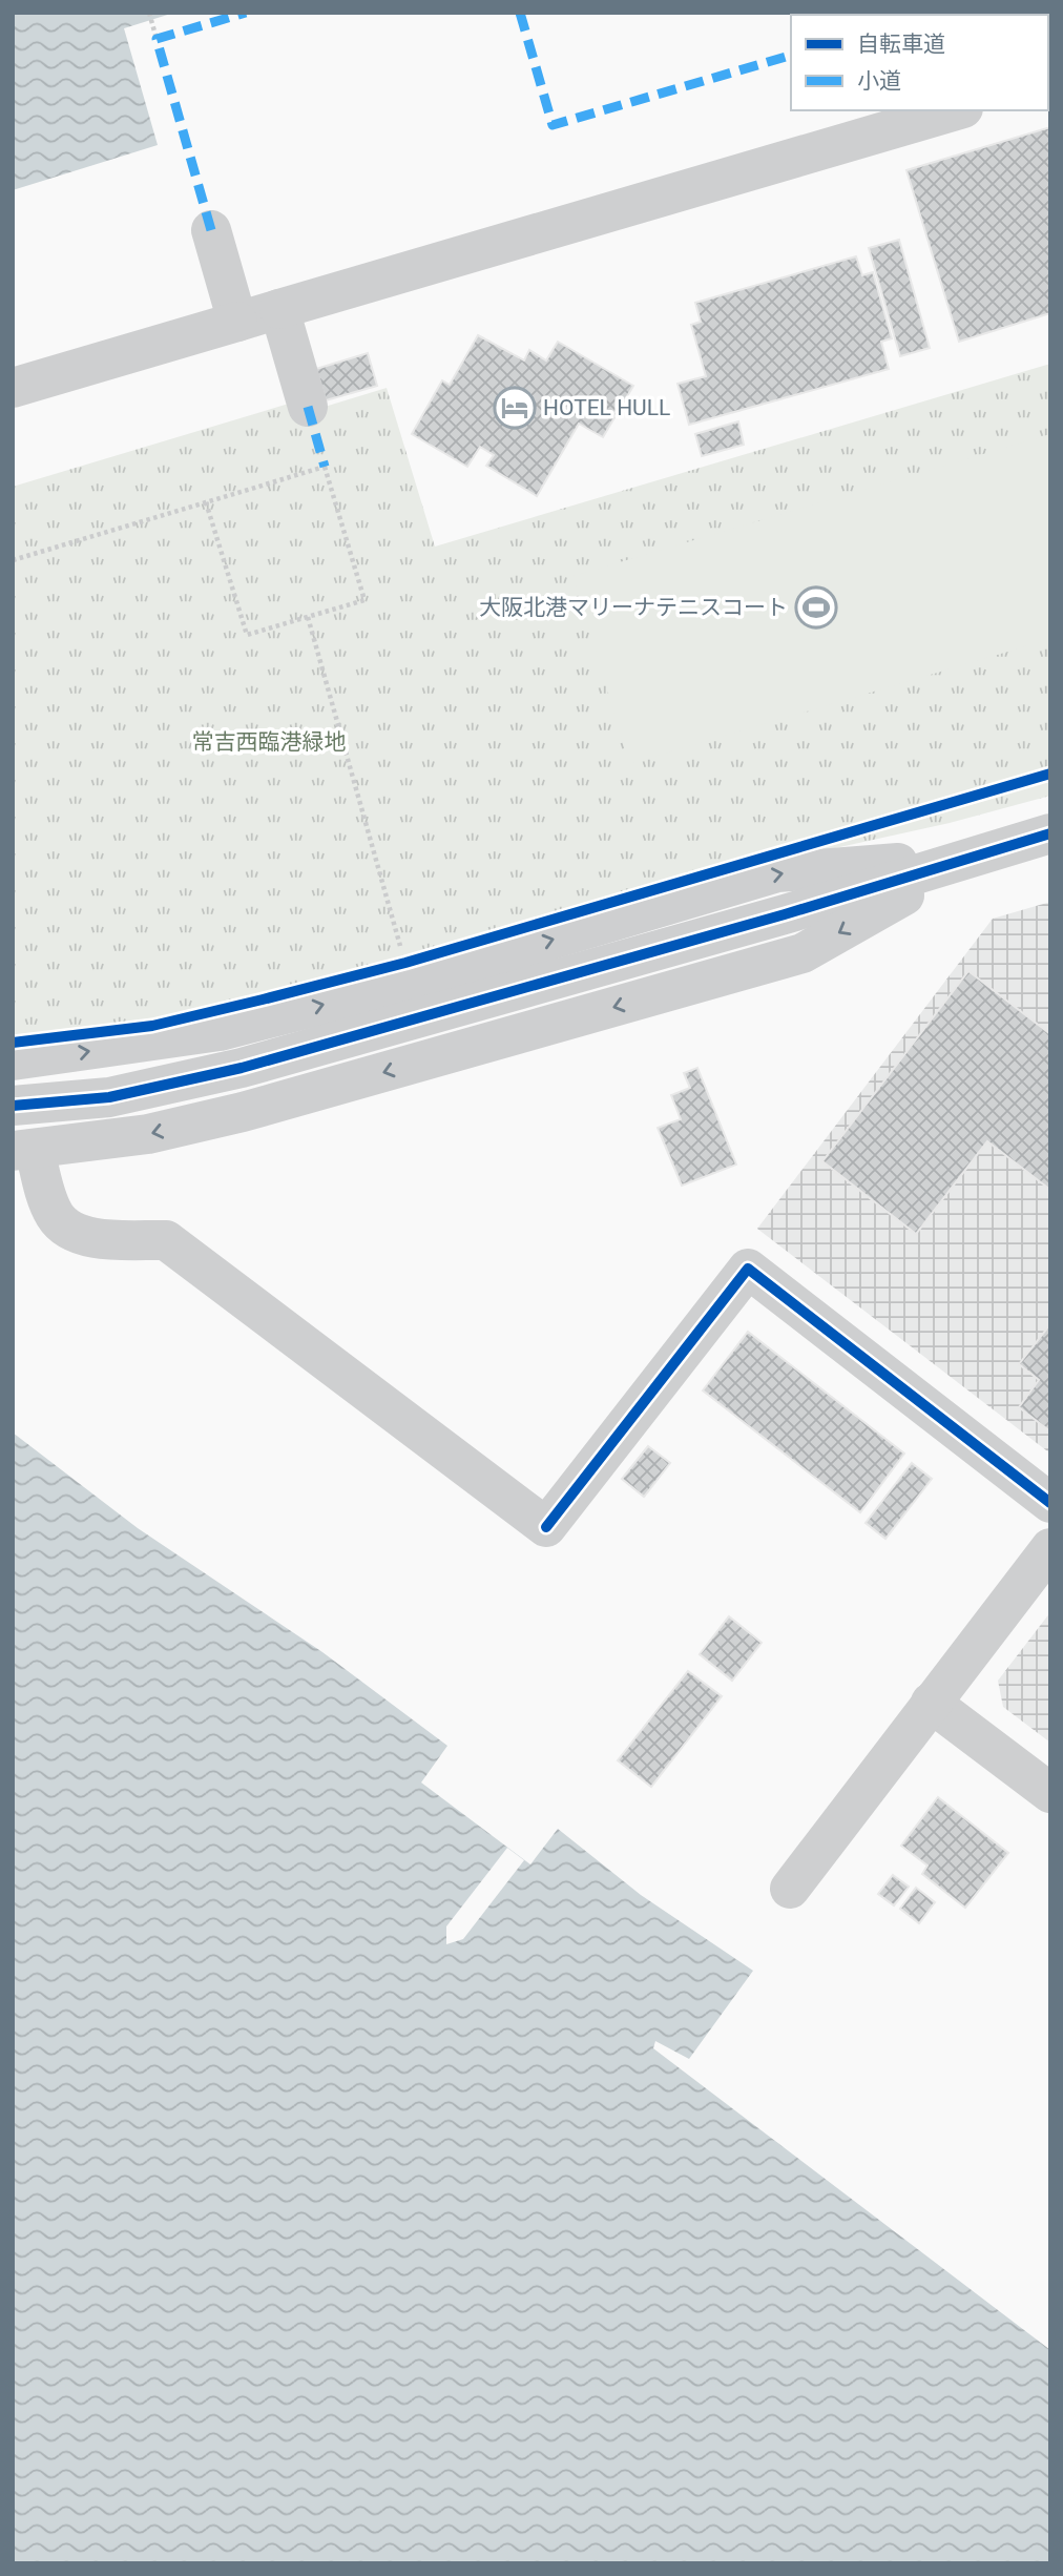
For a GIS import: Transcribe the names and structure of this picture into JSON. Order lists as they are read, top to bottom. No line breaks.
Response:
{"parks":["常吉西臨港緑地"],"places":{"hotel":["HOTEL HULL"],"sports":["大阪北港マリーナテニスコート"]},"legend":["自転車道","小道"]}
